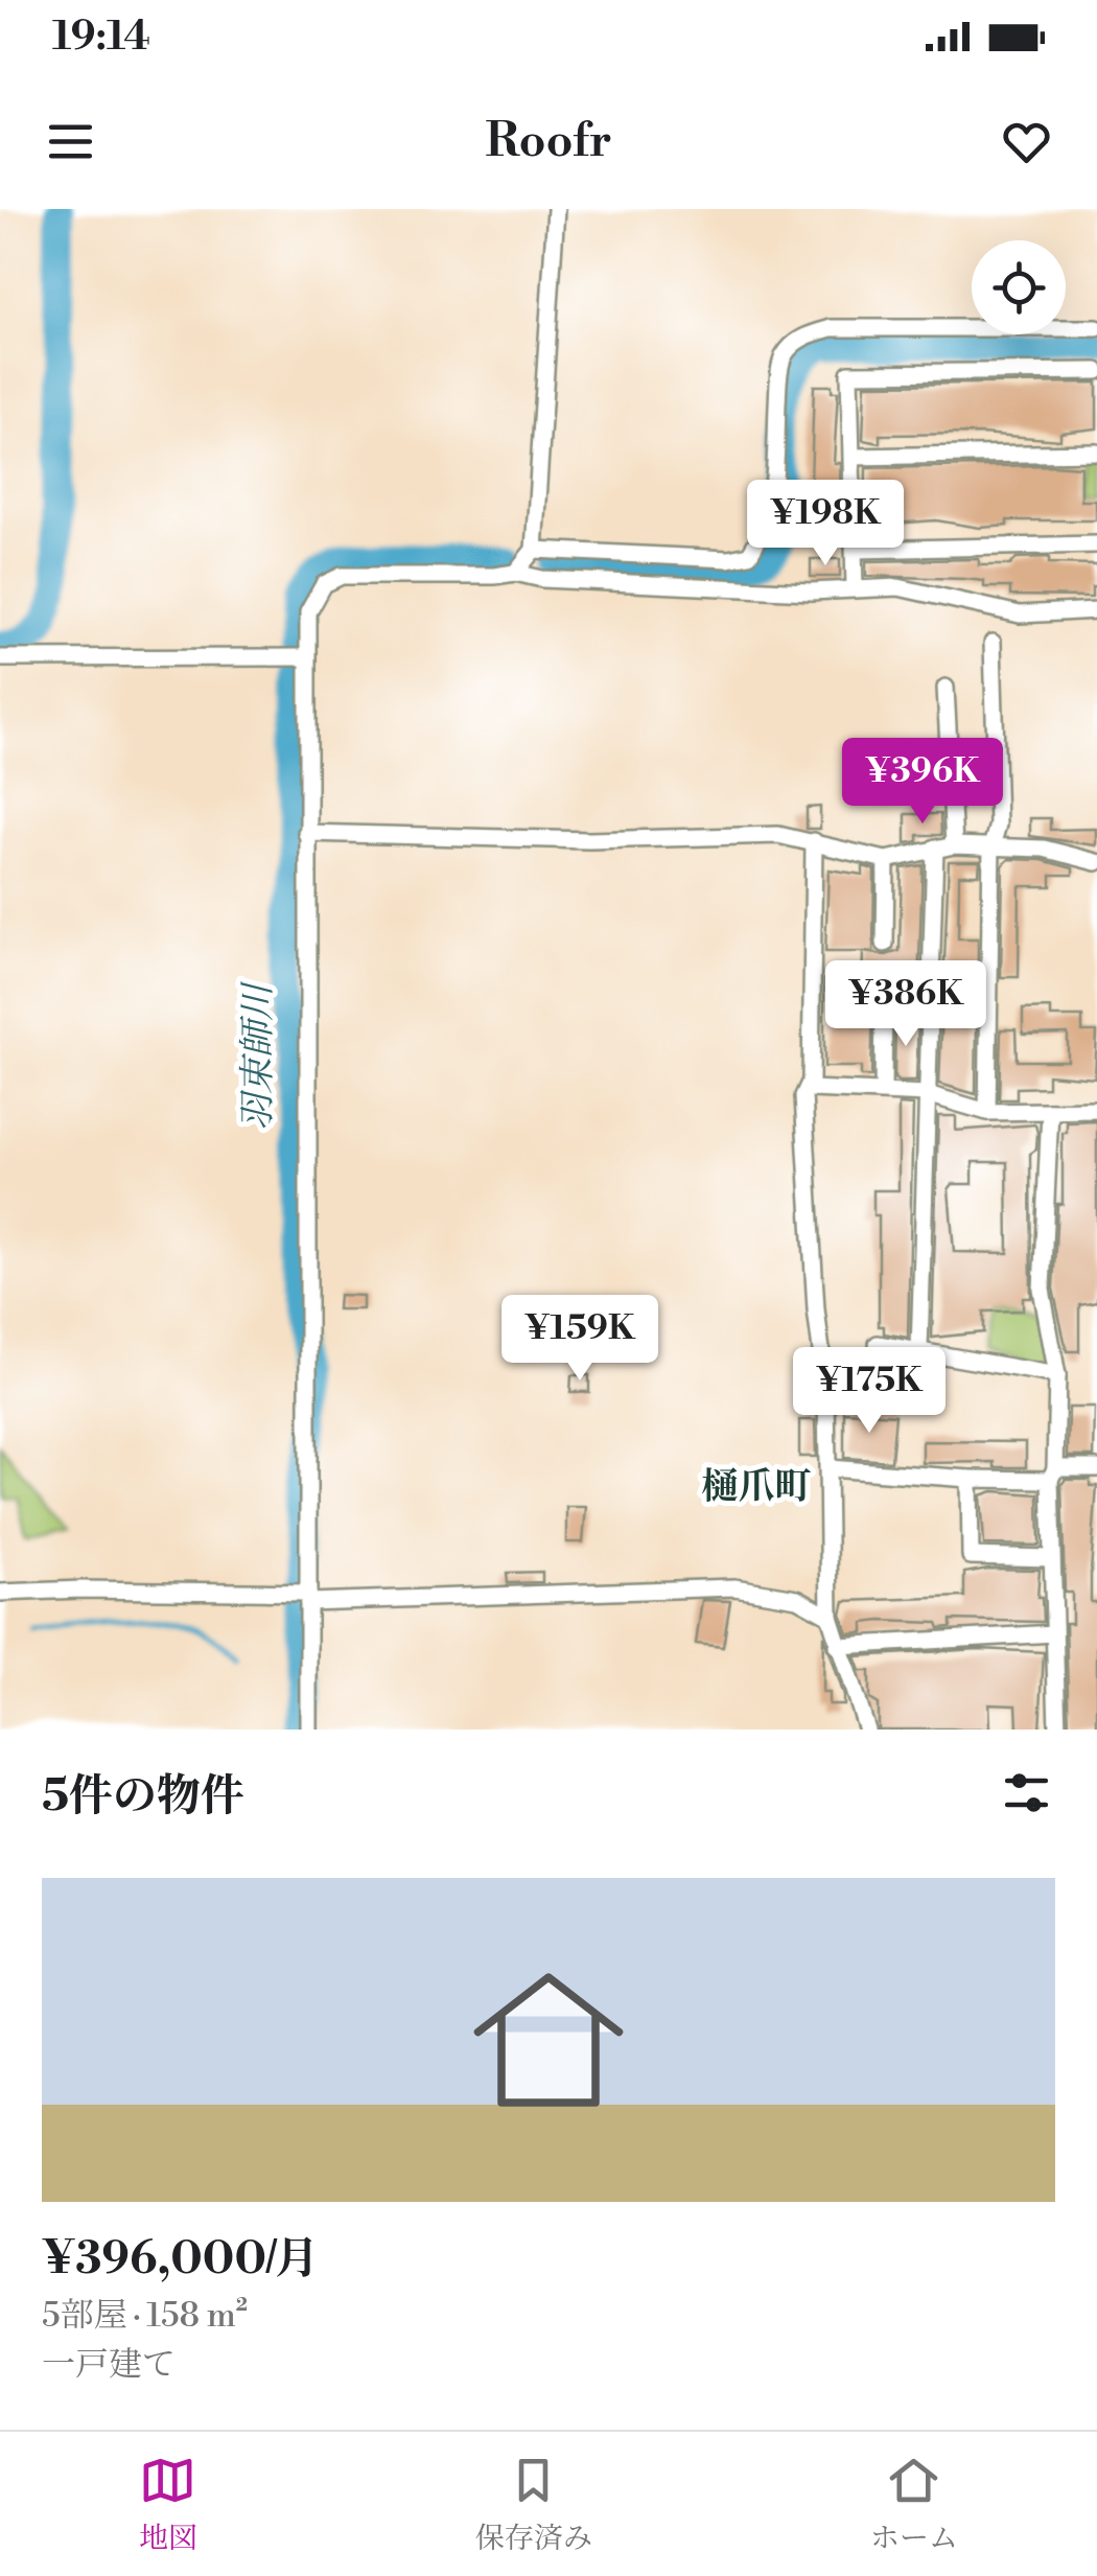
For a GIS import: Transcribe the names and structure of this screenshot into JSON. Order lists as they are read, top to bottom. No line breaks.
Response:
{"districts":["樋爪町"],"water":["羽束師川"],"page":{"status":"19:14","header":"Roofr","price":["¥198K","¥396K","¥386K","¥159K","¥175K"],"heading":"5件の物件","list":[{"name":"¥396,000/月","note":"5部屋 · 158 m² · 一戸建て"}],"tabs":["地図","保存済み","ホーム"]}}
